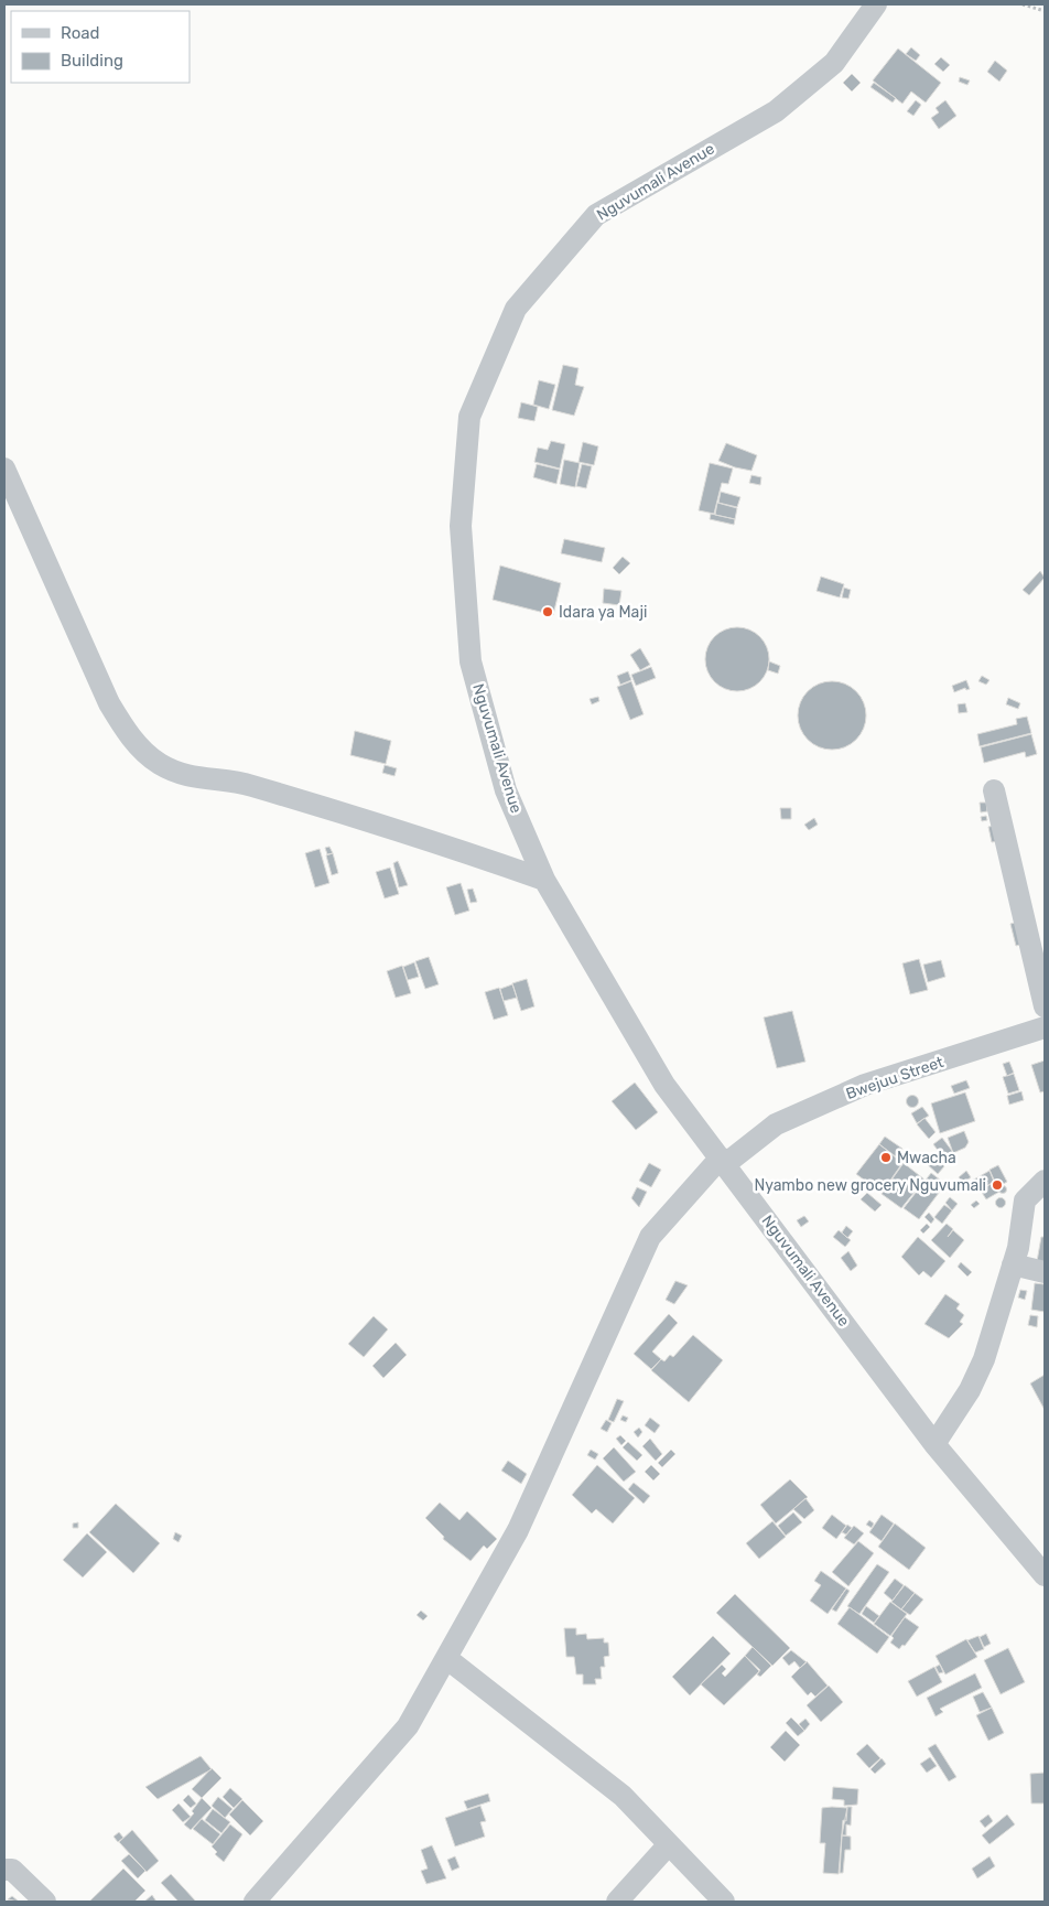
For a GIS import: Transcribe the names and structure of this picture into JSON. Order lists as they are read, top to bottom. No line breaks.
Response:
{"streets":{"street":["Nguvumali Avenue","Bwejuu Street"]},"crossings":[["Nguvumali Avenue","Bwejuu Street"]],"places":["Idara ya Maji","Mwacha","Nyambo new grocery Nguvumali"],"legend":["Road","Building"]}
